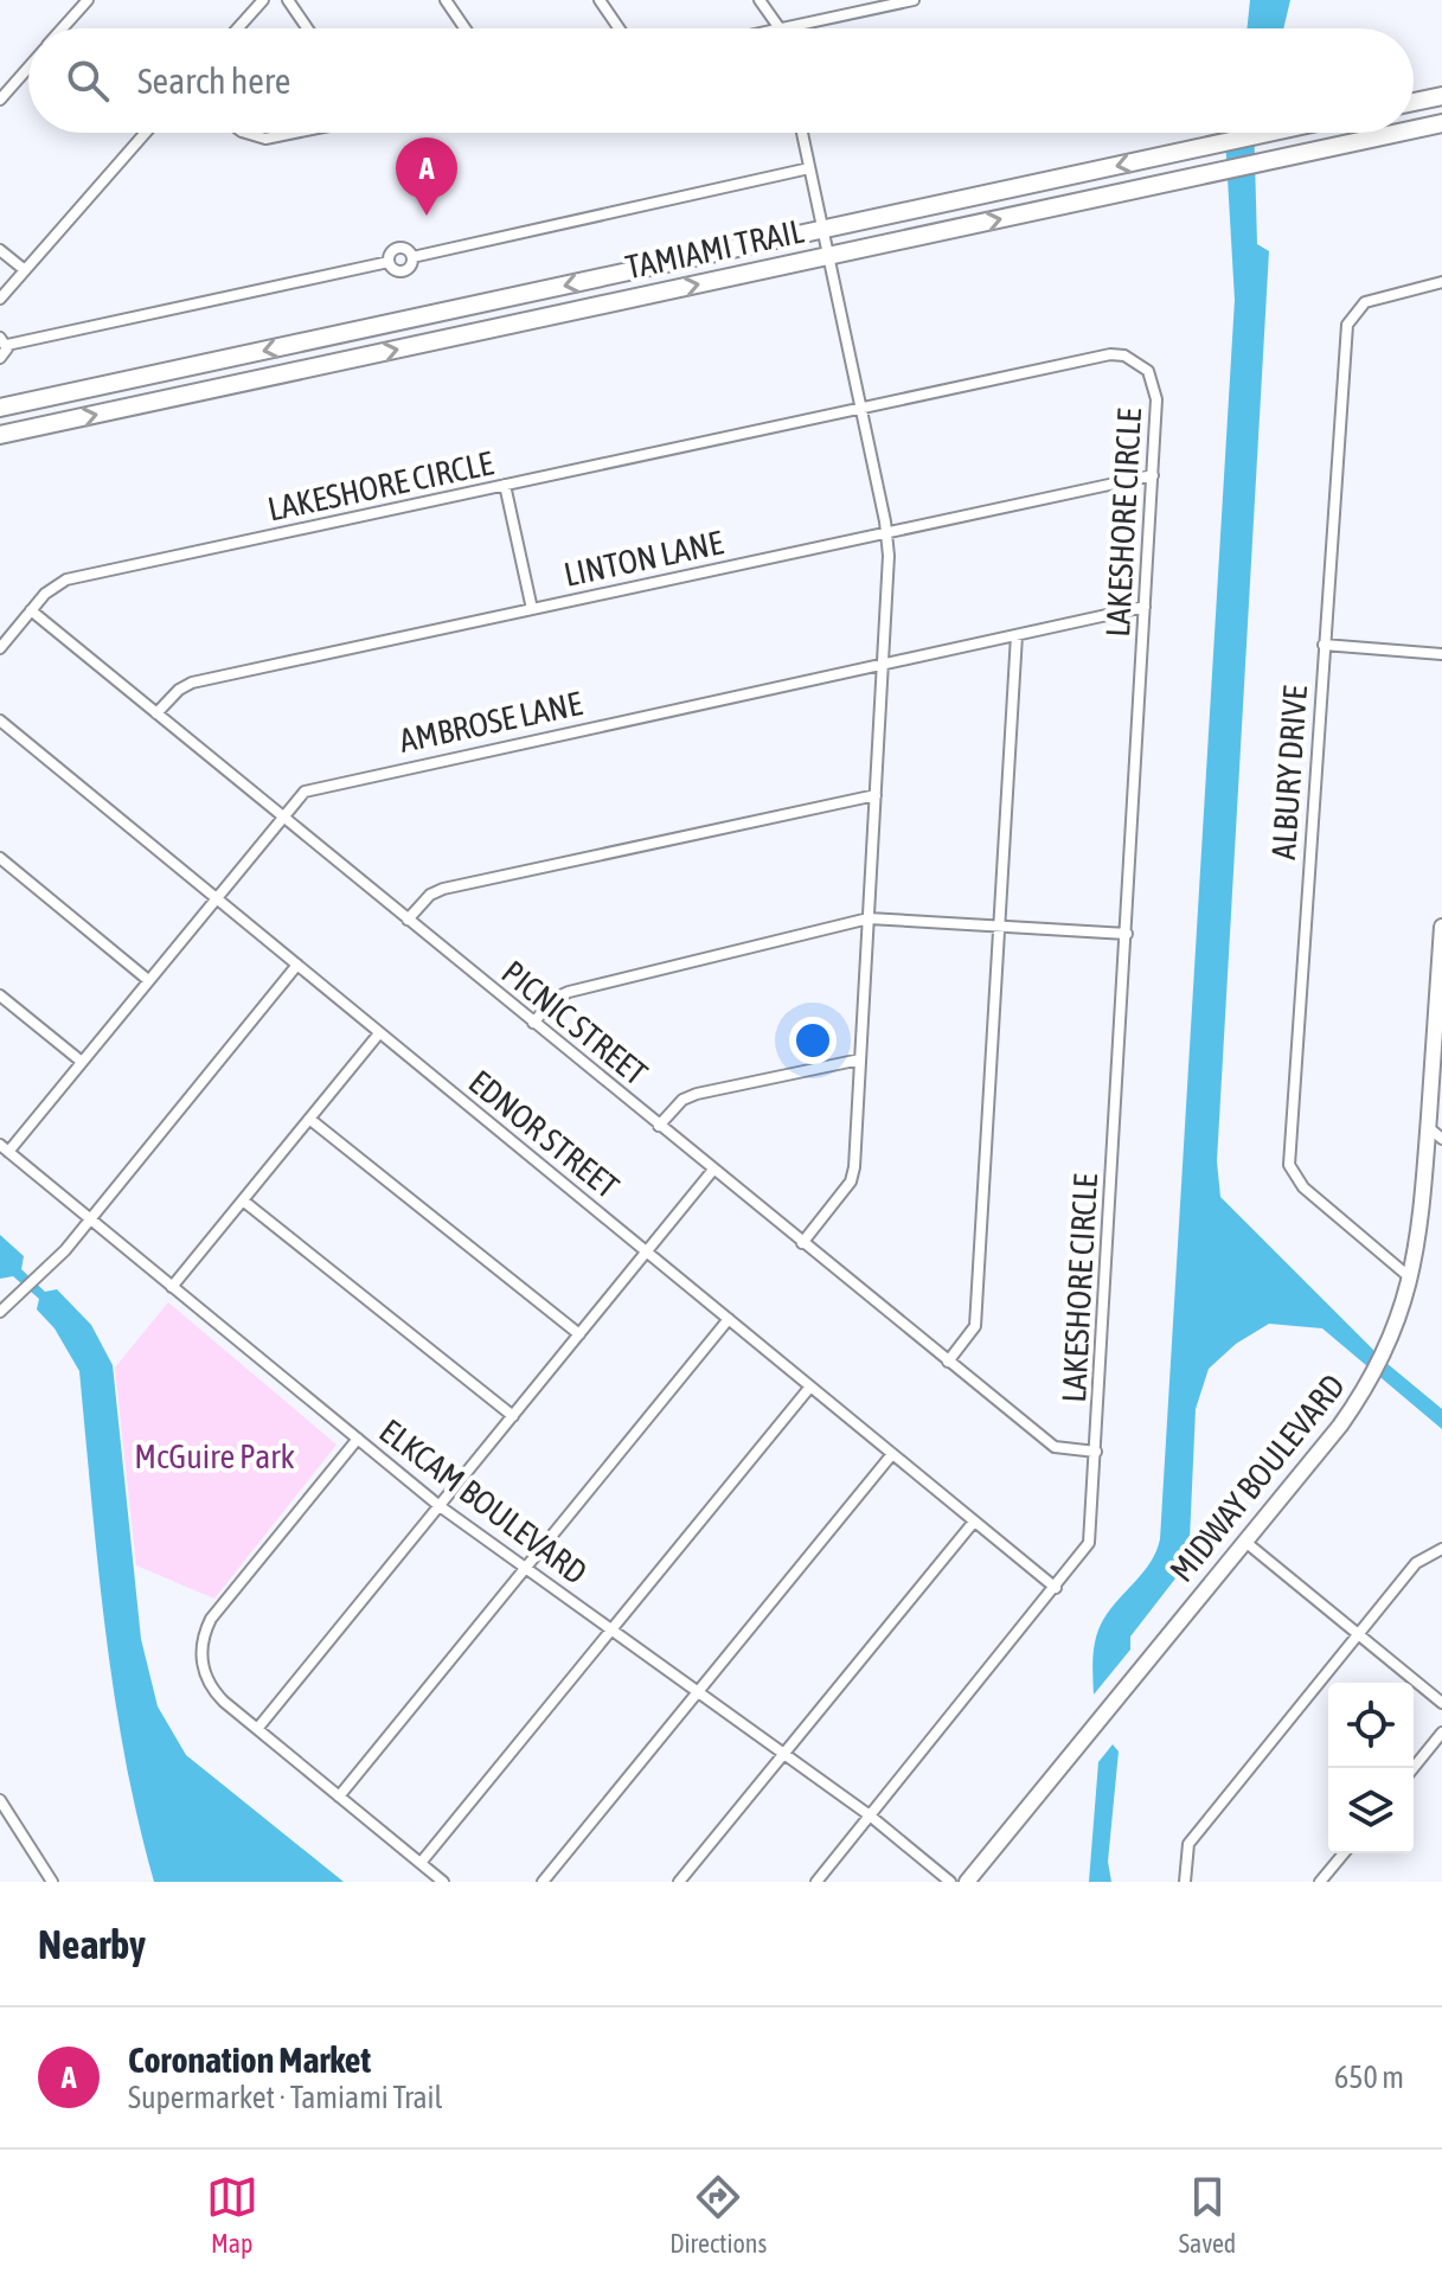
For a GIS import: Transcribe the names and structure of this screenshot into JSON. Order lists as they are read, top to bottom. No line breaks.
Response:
{"streets":{"main road":["TAMIAMI TRAIL"],"street":["LAKESHORE CIRCLE","LINTON LANE","AMBROSE LANE","ALBURY DRIVE","PICNIC STREET","EDNOR STREET","MIDWAY BOULEVARD","ELKCAM BOULEVARD"]},"crossings":[["LAKESHORE CIRCLE","LINTON LANE"],["LAKESHORE CIRCLE","AMBROSE LANE"],["LAKESHORE CIRCLE","PICNIC STREET"],["LAKESHORE CIRCLE","EDNOR STREET"],["LAKESHORE CIRCLE","ELKCAM BOULEVARD"],["LINTON LANE","PICNIC STREET"],["AMBROSE LANE","PICNIC STREET"],["AMBROSE LANE","EDNOR STREET"],["AMBROSE LANE","ELKCAM BOULEVARD"],["ALBURY DRIVE","MIDWAY BOULEVARD"]],"parks":["McGuire Park"],"page":{"search":"Search here","pins":"A","heading":"Nearby","list":[{"mark":"A","name":"Coronation Market","note":"Supermarket · Tamiami Trail","value":"650 m"}],"nav":["Map","Directions","Saved"]}}
